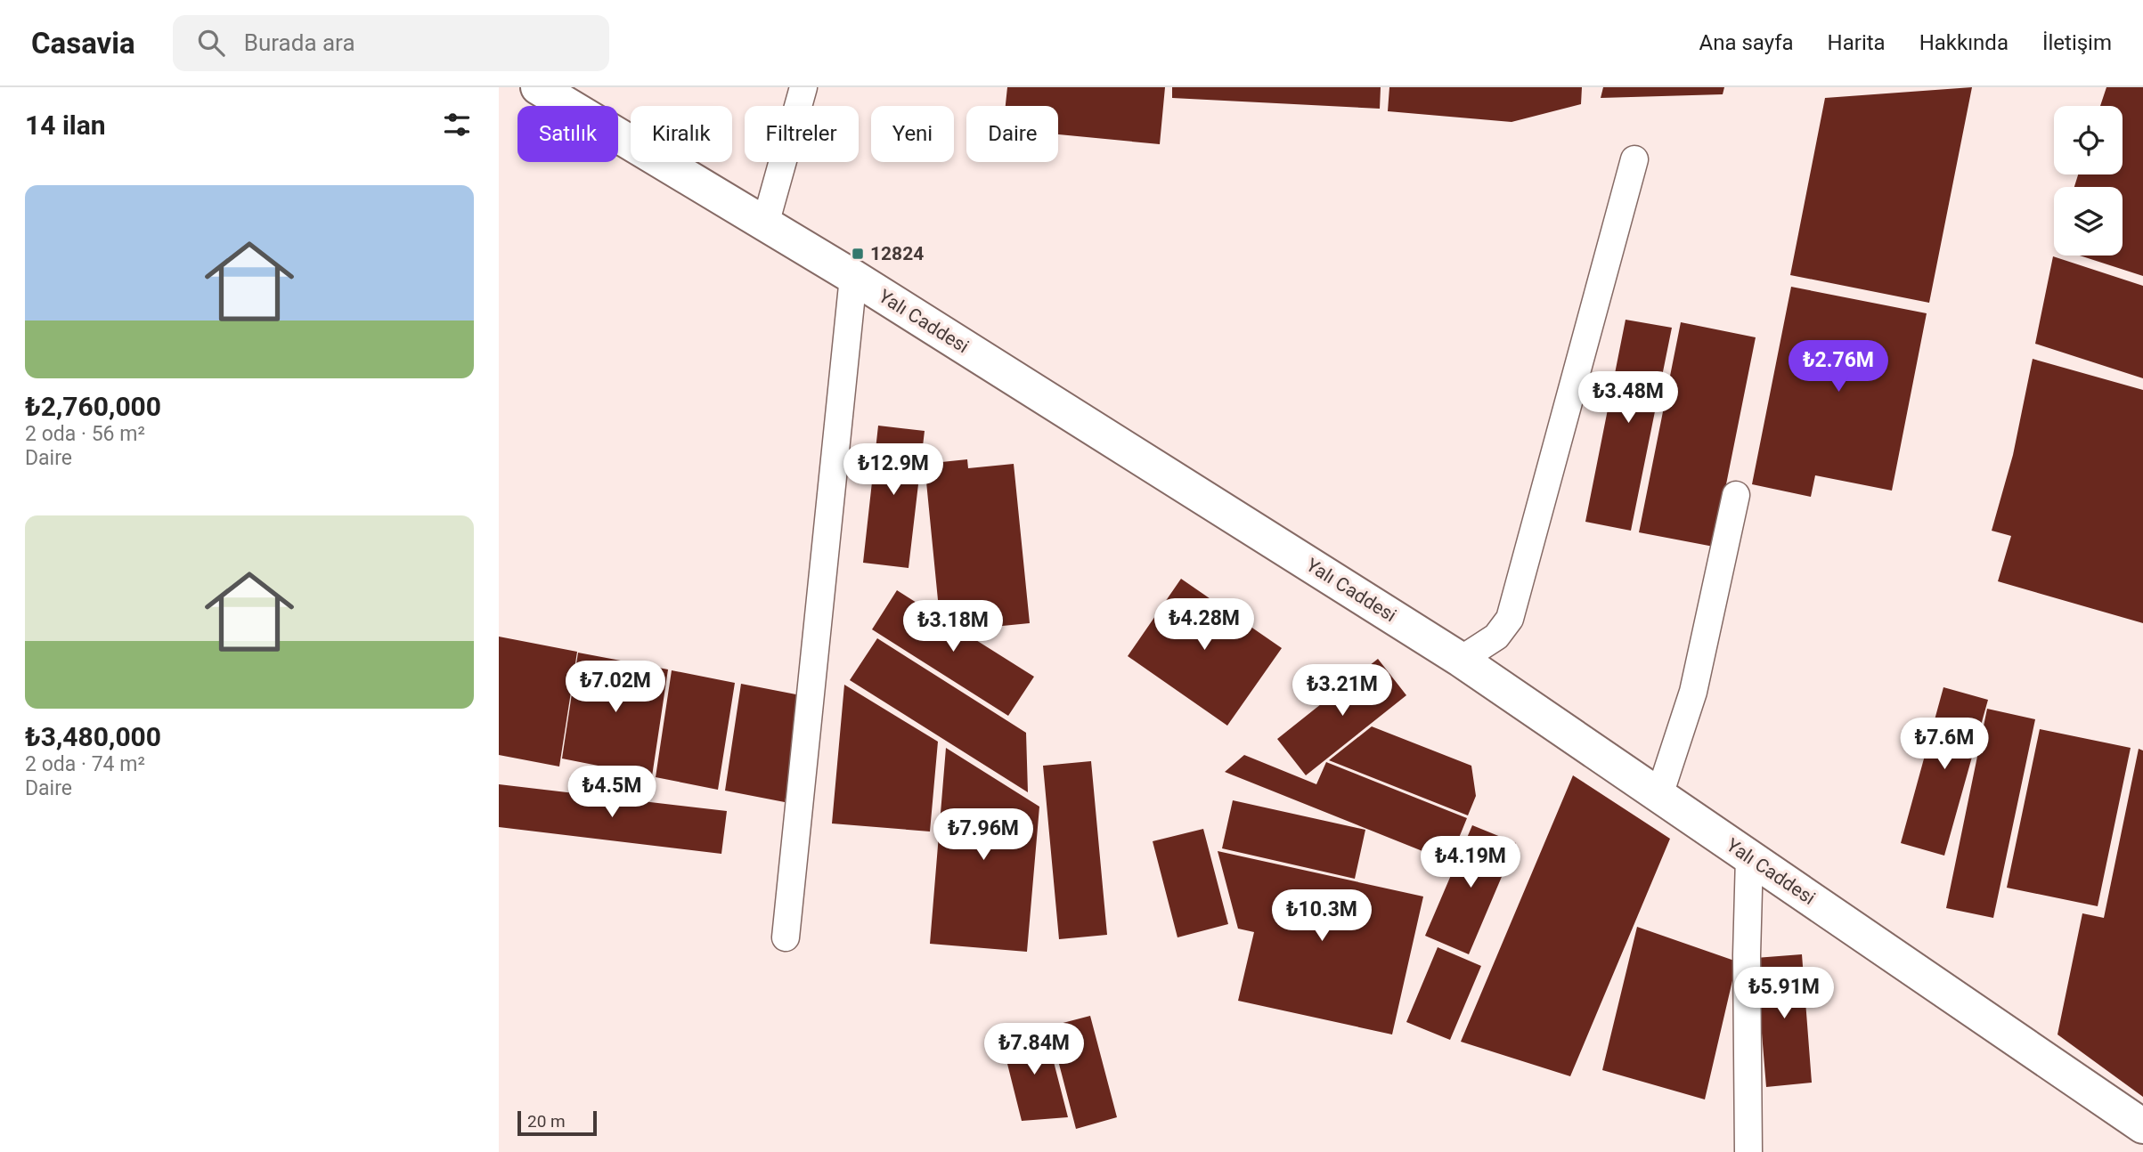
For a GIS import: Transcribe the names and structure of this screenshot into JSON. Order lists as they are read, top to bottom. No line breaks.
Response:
{"streets":{"street":["Yalı Caddesi"]},"places":{"transit":["12824"]},"scale_bar":"20 m","page":{"header":"Casavia","search":"Burada ara","nav":["Ana sayfa","Harita","Hakkında","İletişim"],"heading":"14 ilan","chip":["Satılık","Kiralık","Filtreler","Yeni","Daire"],"list":[{"name":"₺2,760,000","note":"2 oda · 56 m² · Daire"},{"name":"₺3,480,000","note":"2 oda · 74 m² · Daire"}],"price":["₺2.76M","₺3.48M","₺12.9M","₺4.28M","₺3.18M","₺7.02M","₺3.21M","₺7.6M","₺4.5M","₺7.96M","₺4.19M","₺10.3M","₺5.91M","₺7.84M"],"scale":"20 m"}}
